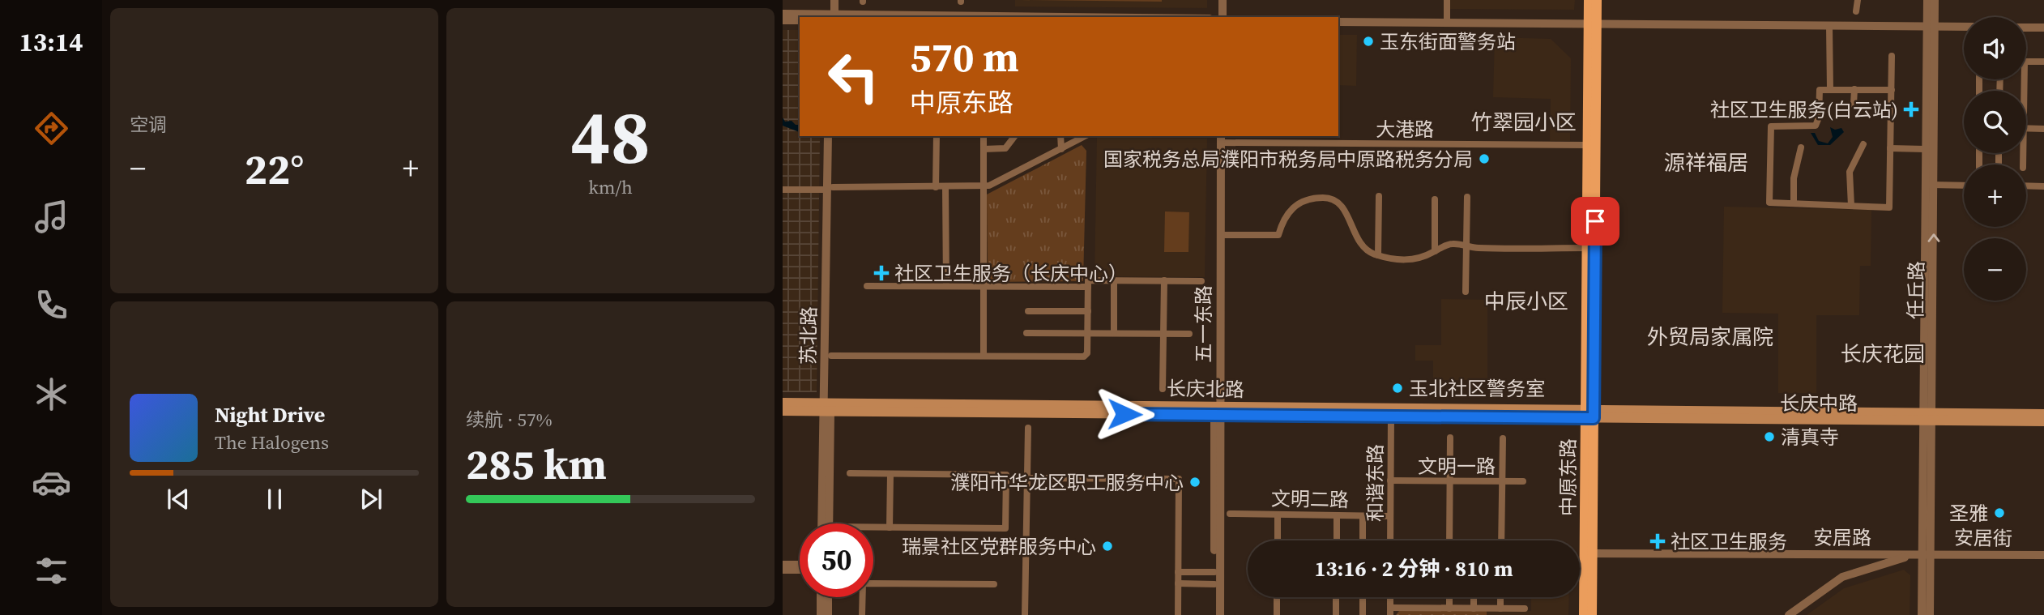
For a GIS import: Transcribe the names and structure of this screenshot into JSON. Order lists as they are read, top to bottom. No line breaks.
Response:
{"streets":{"main road":["长庆北路","长庆中路","中原东路"],"street":["大港路","任丘路","五一东路","苏北路","文明一路","和谐东路","文明二路","安居路","安居街"]},"crossings":[["大港路","五一东路"],["大港路","中原东路"],["任丘路","长庆中路"],["任丘路","安居路"],["任丘路","安居街"],["五一东路","长庆北路"],["苏北路","长庆北路"],["长庆北路","长庆中路"],["长庆北路","中原东路"],["长庆北路","和谐东路"],["长庆中路","中原东路"],["文明一路","和谐东路"],["中原东路","安居路"],["和谐东路","文明二路"],["安居路","安居街"]],"districts":["竹翠园小区","源祥福居","中辰小区","外贸局家属院","长庆花园"],"places":{"other":["玉东街面警务站","国家税务总局濮阳市税务局中原路税务分局","玉北社区警务室","清真寺","濮阳市华龙区职工服务中心","圣雅","瑞景社区党群服务中心"],"health":["社区卫生服务(白云站)","社区卫生服务（长庆中心）","社区卫生服务"]},"page":{"tabs":"13:14","tile":["空调",["48","km/h"],["续航 · 57%","285 km"]],"map_buttons":["+","−"],"turn":["570 m","中原东路"],"heat":["−","22°","+"],"song":["Night Drive","The Halogens"],"limit":"50","trip":"13:16 · 2 分钟 · 810 m"}}
